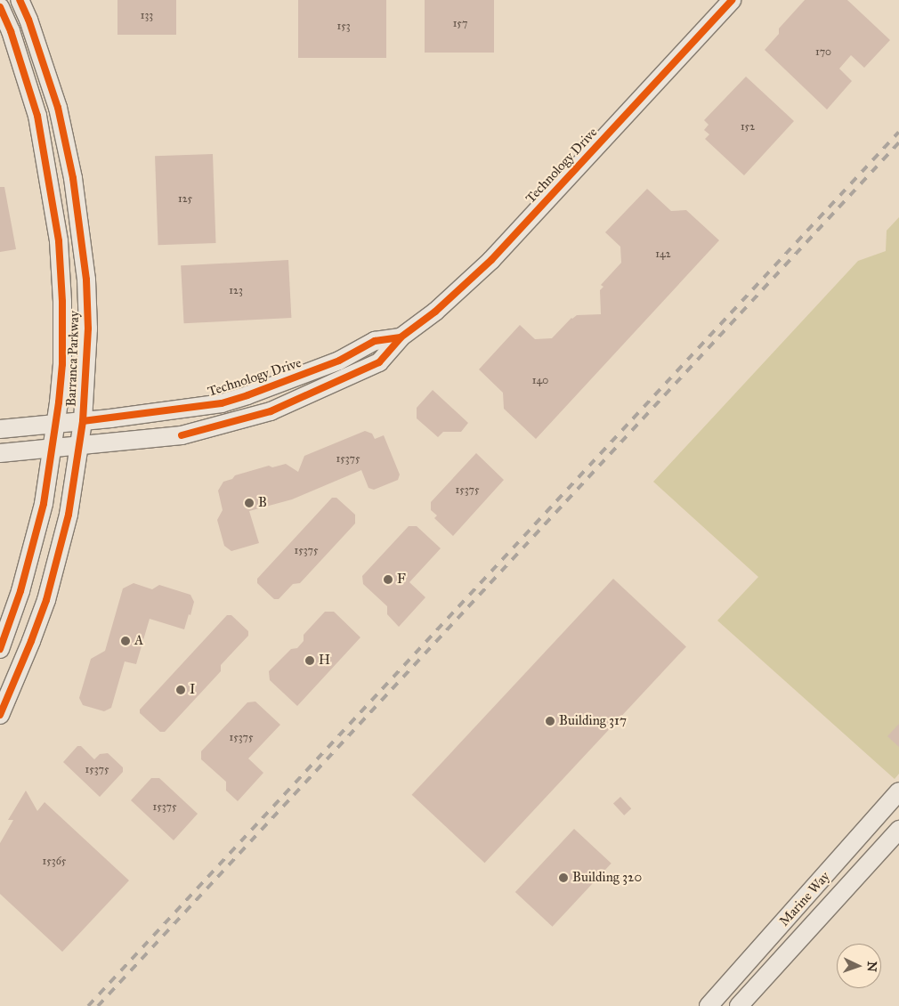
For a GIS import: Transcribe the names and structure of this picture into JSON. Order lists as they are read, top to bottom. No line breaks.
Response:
{"streets":{"main road":["Technology Drive","Barranca Parkway","Marine Way"]},"crossings":[["Technology Drive","Barranca Parkway"]],"places":["B","F","A","H","I","Building 317","Building 320"],"house_numbers":["133","157","153","170","152","125","142","123","140","15375","15375","15375","15375","15375","15375","15365"],"north":"right"}
